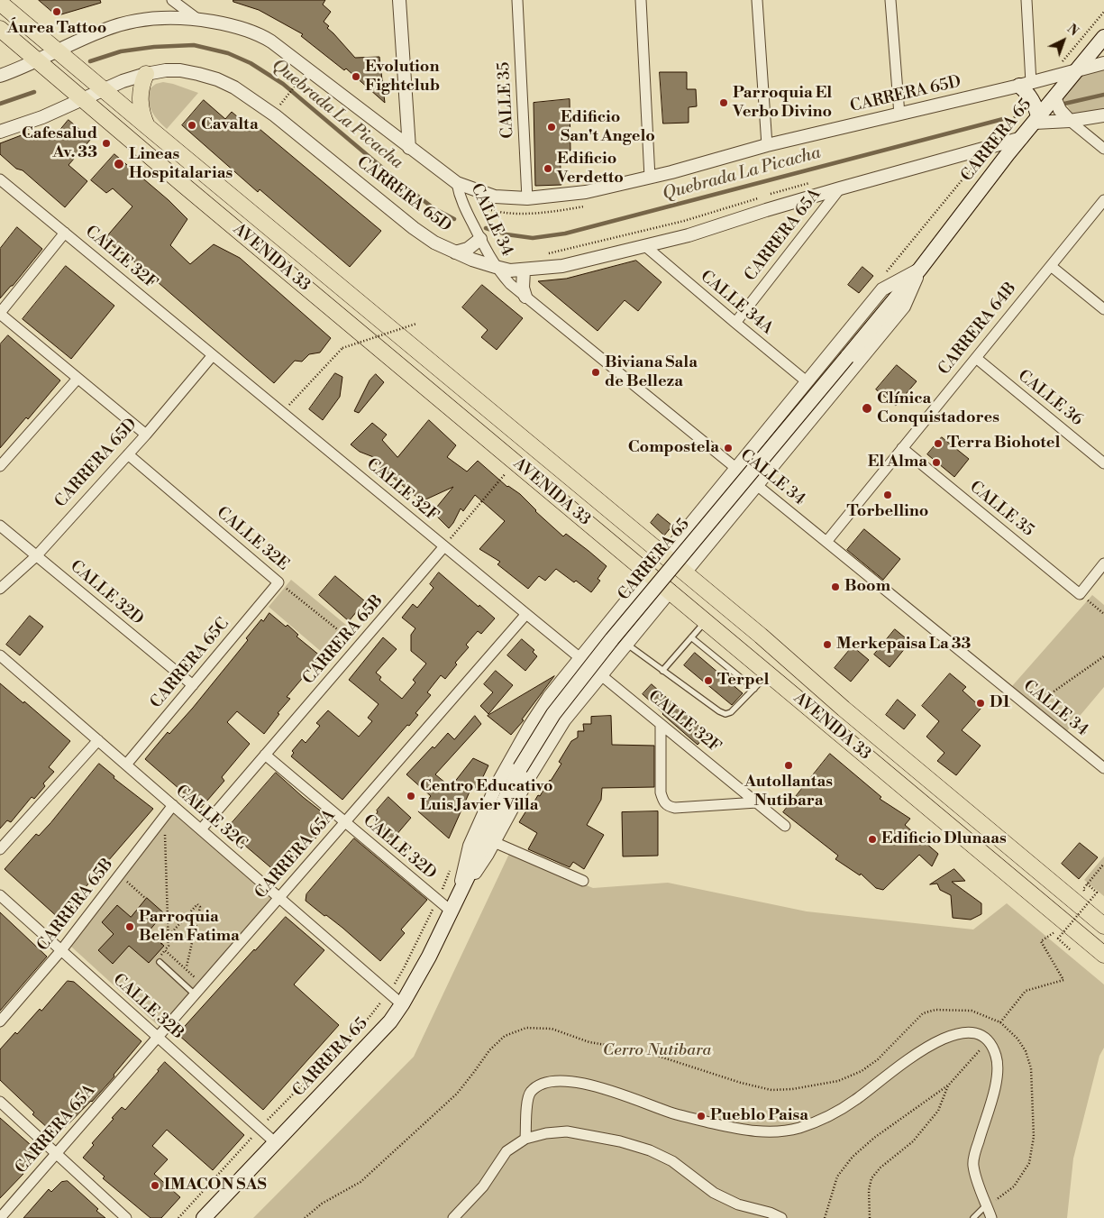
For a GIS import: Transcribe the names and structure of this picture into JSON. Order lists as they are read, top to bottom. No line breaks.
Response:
{"streets":{"main road":["CARRERA 65","AVENIDA 33"],"street":["CARRERA 65D","CALLE 35","CALLE 34","CARRERA 65A","CALLE 32F","CALLE 34A","CARRERA 64B","CALLE 36","CALLE 32E","CALLE 32D","CARRERA 65B","CARRERA 65C","CALLE 32C","CALLE 32B"]},"crossings":[["CARRERA 65D","CALLE 35"],["CARRERA 65D","CARRERA 65"],["CARRERA 65D","CALLE 34"],["CARRERA 65D","CARRERA 65A"],["CARRERA 65D","CALLE 32F"],["CARRERA 65D","AVENIDA 33"],["CARRERA 65D","CALLE 34A"],["CARRERA 65D","CALLE 32E"],["CARRERA 65D","CALLE 32D"],["CALLE 35","CARRERA 64B"],["CARRERA 65","CALLE 34"],["CARRERA 65","CALLE 32F"],["CARRERA 65","AVENIDA 33"],["CARRERA 65","CALLE 34A"],["CARRERA 65","CALLE 32D"],["CARRERA 65","CALLE 32C"],["CARRERA 65","CALLE 32B"],["CALLE 34","CARRERA 64B"],["CARRERA 65A","CALLE 32F"],["CARRERA 65A","CALLE 34A"],["CARRERA 65A","CALLE 32D"],["CARRERA 65A","CALLE 32C"],["CARRERA 65A","CALLE 32B"],["CALLE 32F","CARRERA 65B"],["CARRERA 64B","CALLE 36"],["CALLE 32E","CARRERA 65B"],["CALLE 32E","CARRERA 65C"],["CALLE 32D","CARRERA 65B"],["CALLE 32D","CARRERA 65C"],["CARRERA 65B","CALLE 32C"],["CARRERA 65B","CALLE 32B"],["CARRERA 65C","CALLE 32C"]],"water":["Quebrada La Picacha"],"parks":["Cerro Nutibara"],"places":["Áurea Tattoo","Evolution Fightclub","Parroquia El Verbo Divino","Cavalta","Edificio San't Angelo","Cafesalud Av. 33","Lineas Hospitalarias","Edificio Verdetto","Biviana Sala de Belleza","Clínica Conquistadores","Terra Biohotel","Compostela","El Alma","Torbellino","Boom","Merkepaisa La 33","Terpel","D1","Autollantas Nutibara","Centro Educativo Luis Javier Villa","Edificio Dlunaas","Parroquia Belen Fatima","Pueblo Paisa","IMACON SAS"],"north":"top right"}
